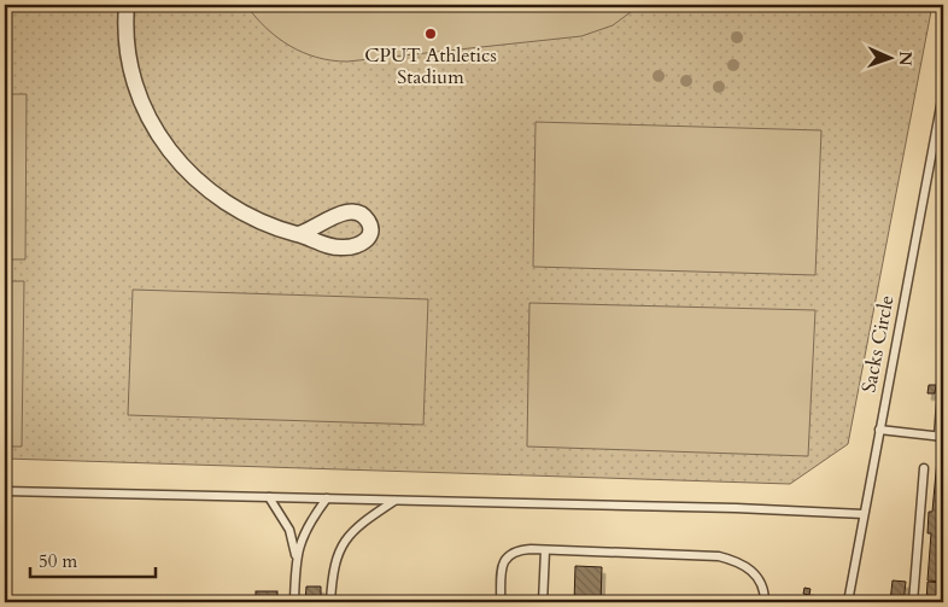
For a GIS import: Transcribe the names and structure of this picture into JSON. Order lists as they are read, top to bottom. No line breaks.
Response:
{"streets":{"lane":["Sacks Circle"]},"places":["CPUT Athletics Stadium"],"scale_bar":"50 m","north":"right"}
